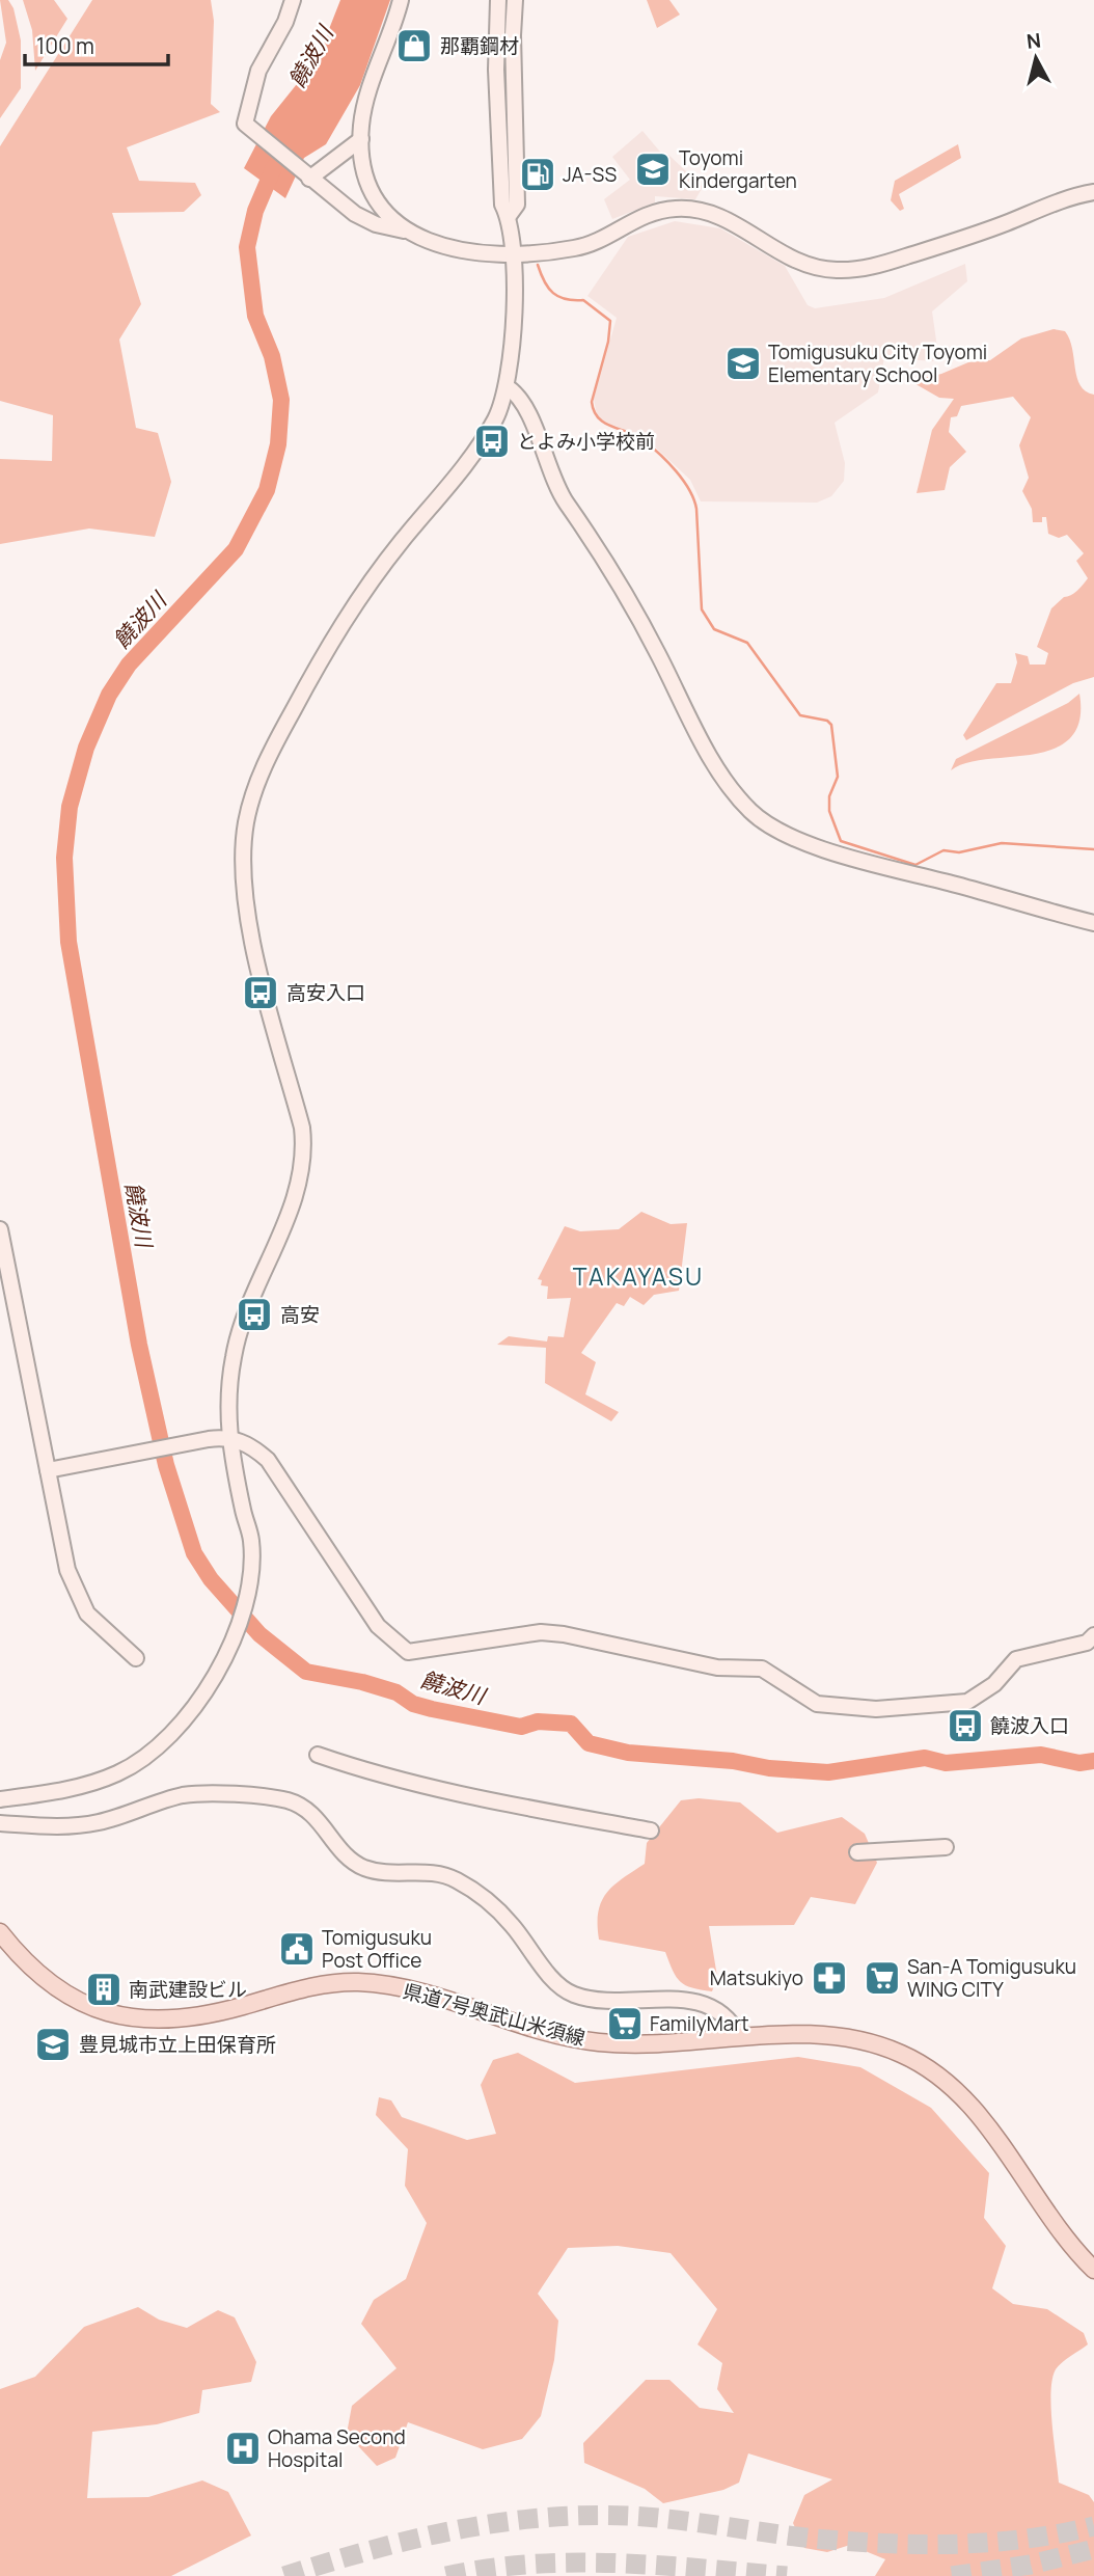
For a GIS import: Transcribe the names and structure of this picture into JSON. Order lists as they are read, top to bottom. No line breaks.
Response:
{"streets":{"main road":["県道7号奥武山米須線"]},"districts":["TAKAYASU"],"water":["饒波川"],"places":{"shop":["那覇鋼材"],"school or university":["Toyomi Kindergarten","Tomigusuku City Toyomi Elementary School","豊見城市立上田保育所"],"fuel station":["JA-SS"],"bus stop":["とよみ小学校前","高安入口","高安","饒波入口"],"public building":["Tomigusuku Post Office"],"pharmacy":["Matsukiyo"],"supermarket":["San-A Tomigusuku WING CITY","FamilyMart"],"building":["南武建設ビル"],"hospital":["Ohama Second Hospital"]},"scale_bar":"100 m","north":"top"}
